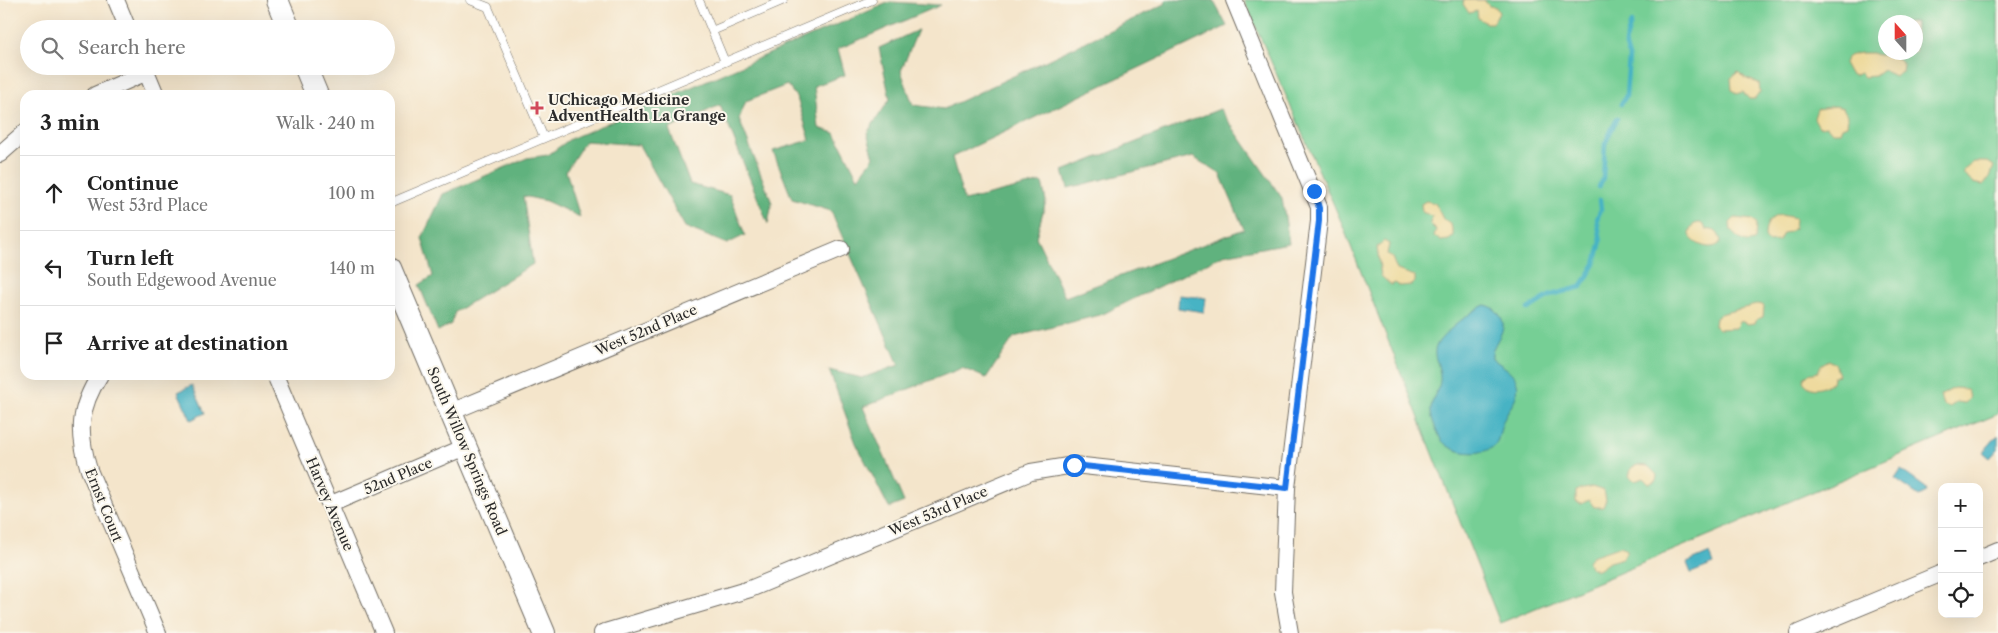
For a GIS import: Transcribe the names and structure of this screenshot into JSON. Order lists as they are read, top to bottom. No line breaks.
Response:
{"streets":{"street":["West 52nd Place","South Willow Springs Road","52nd Place","Harvey Avenue","Ernst Court","West 53rd Place"]},"crossings":[["West 52nd Place","South Willow Springs Road"],["South Willow Springs Road","52nd Place"],["52nd Place","Harvey Avenue"]],"places":{"health":["UChicago Medicine AdventHealth La Grange"]},"north":"top","page":{"search":"Search here","heading":["3 min","Walk · 240 m"],"list":[["Continue","West 53rd Place","100 m"],["Turn left","South Edgewood Avenue","140 m"],"Arrive at destination"],"map_buttons":["+","−"]}}
